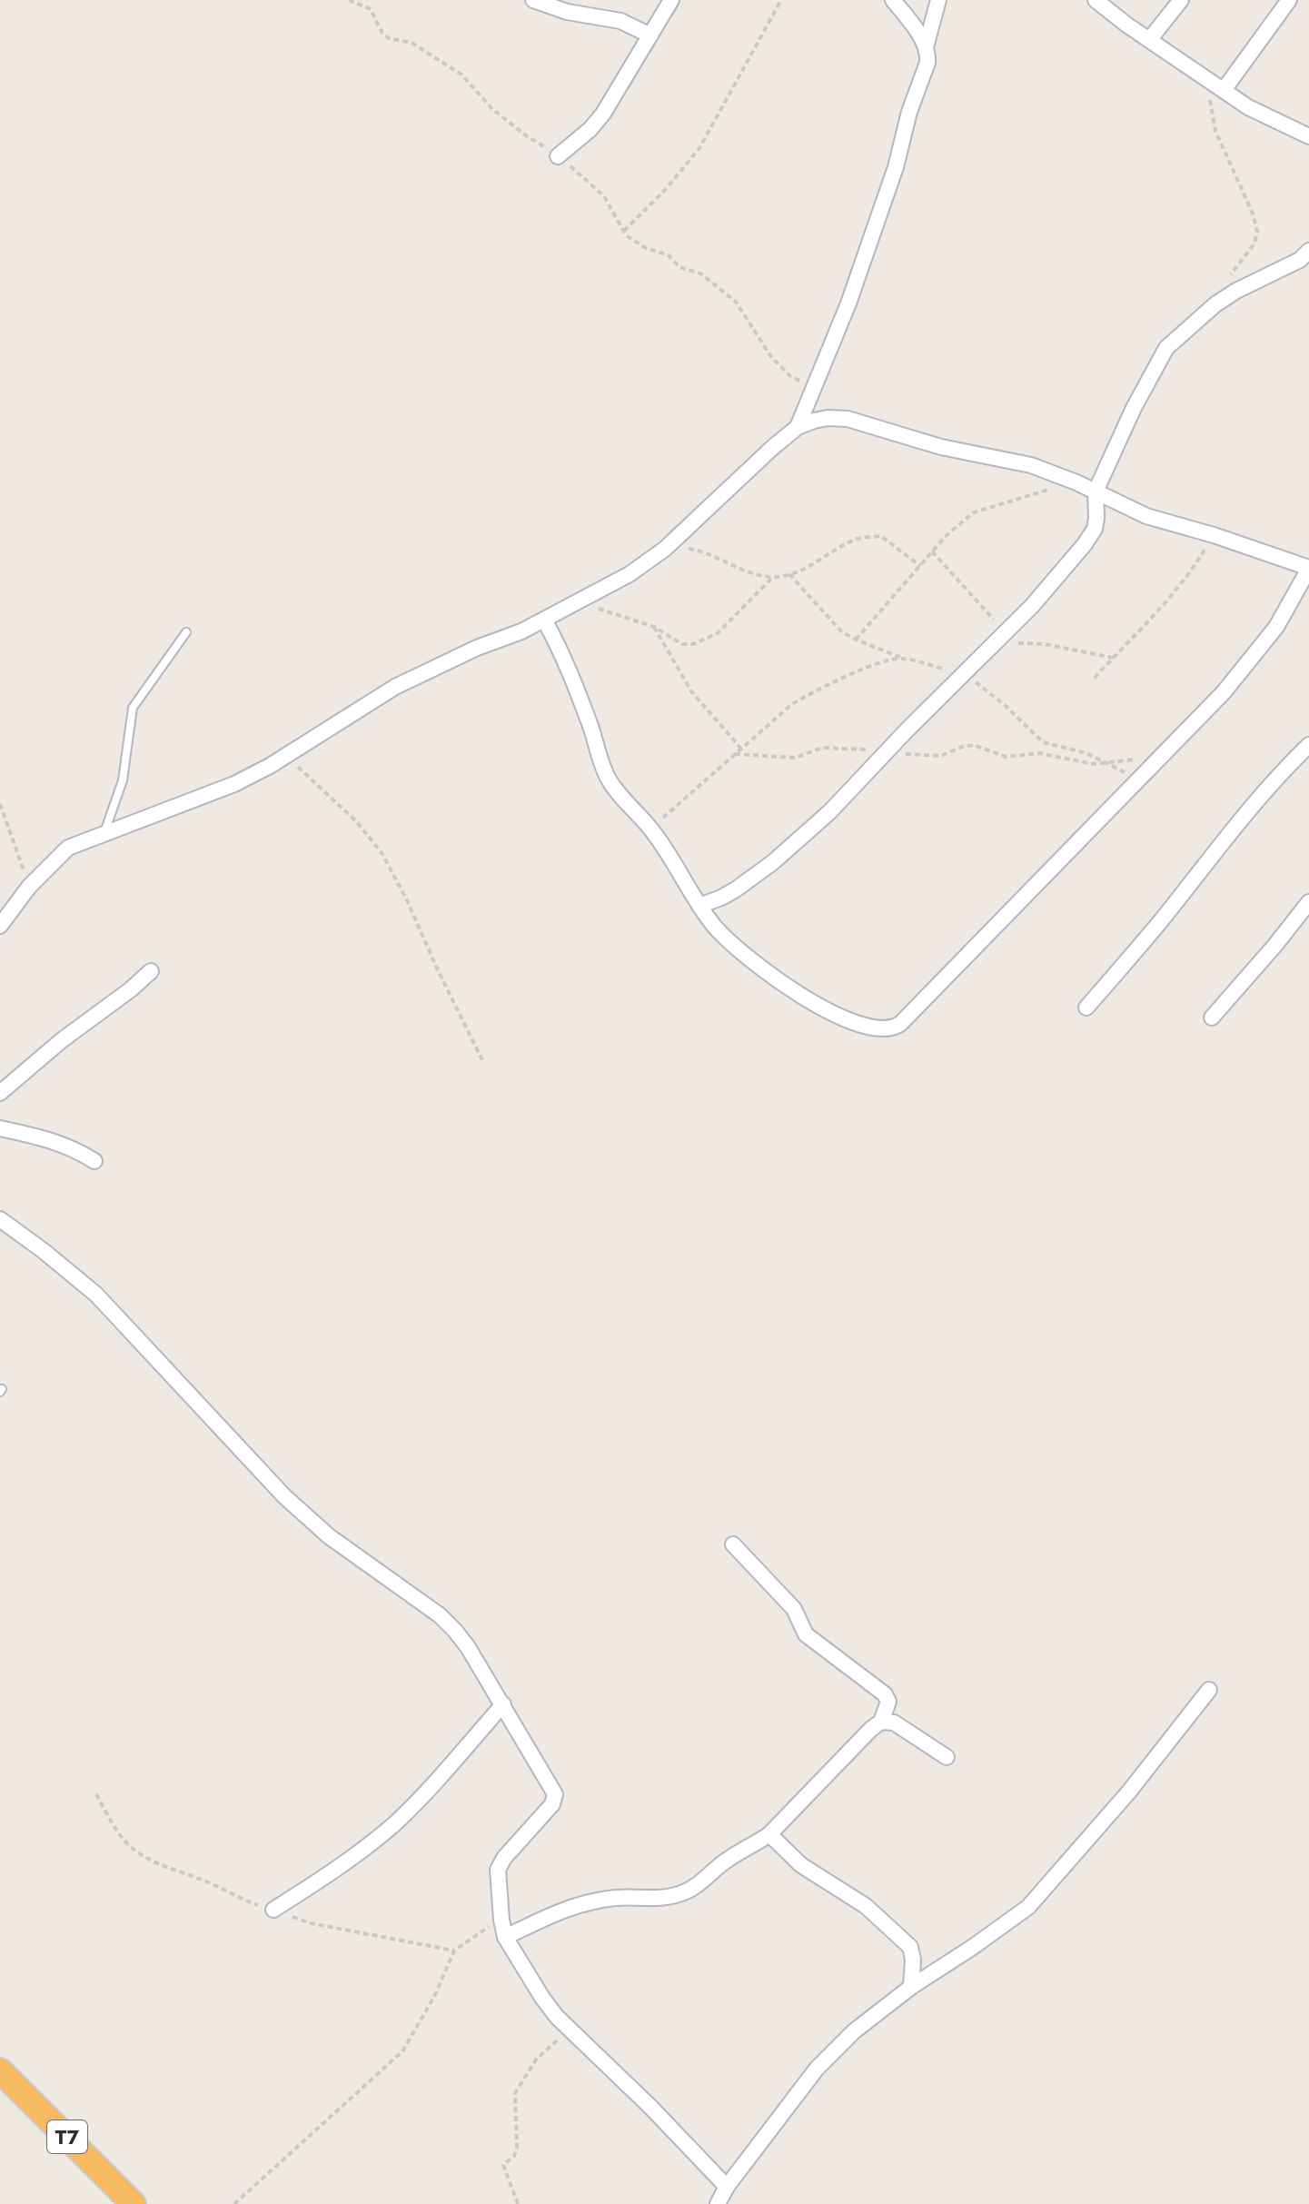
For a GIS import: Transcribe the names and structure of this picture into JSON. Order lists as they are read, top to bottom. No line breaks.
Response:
{"streets":{"highway":["T7"]}}
